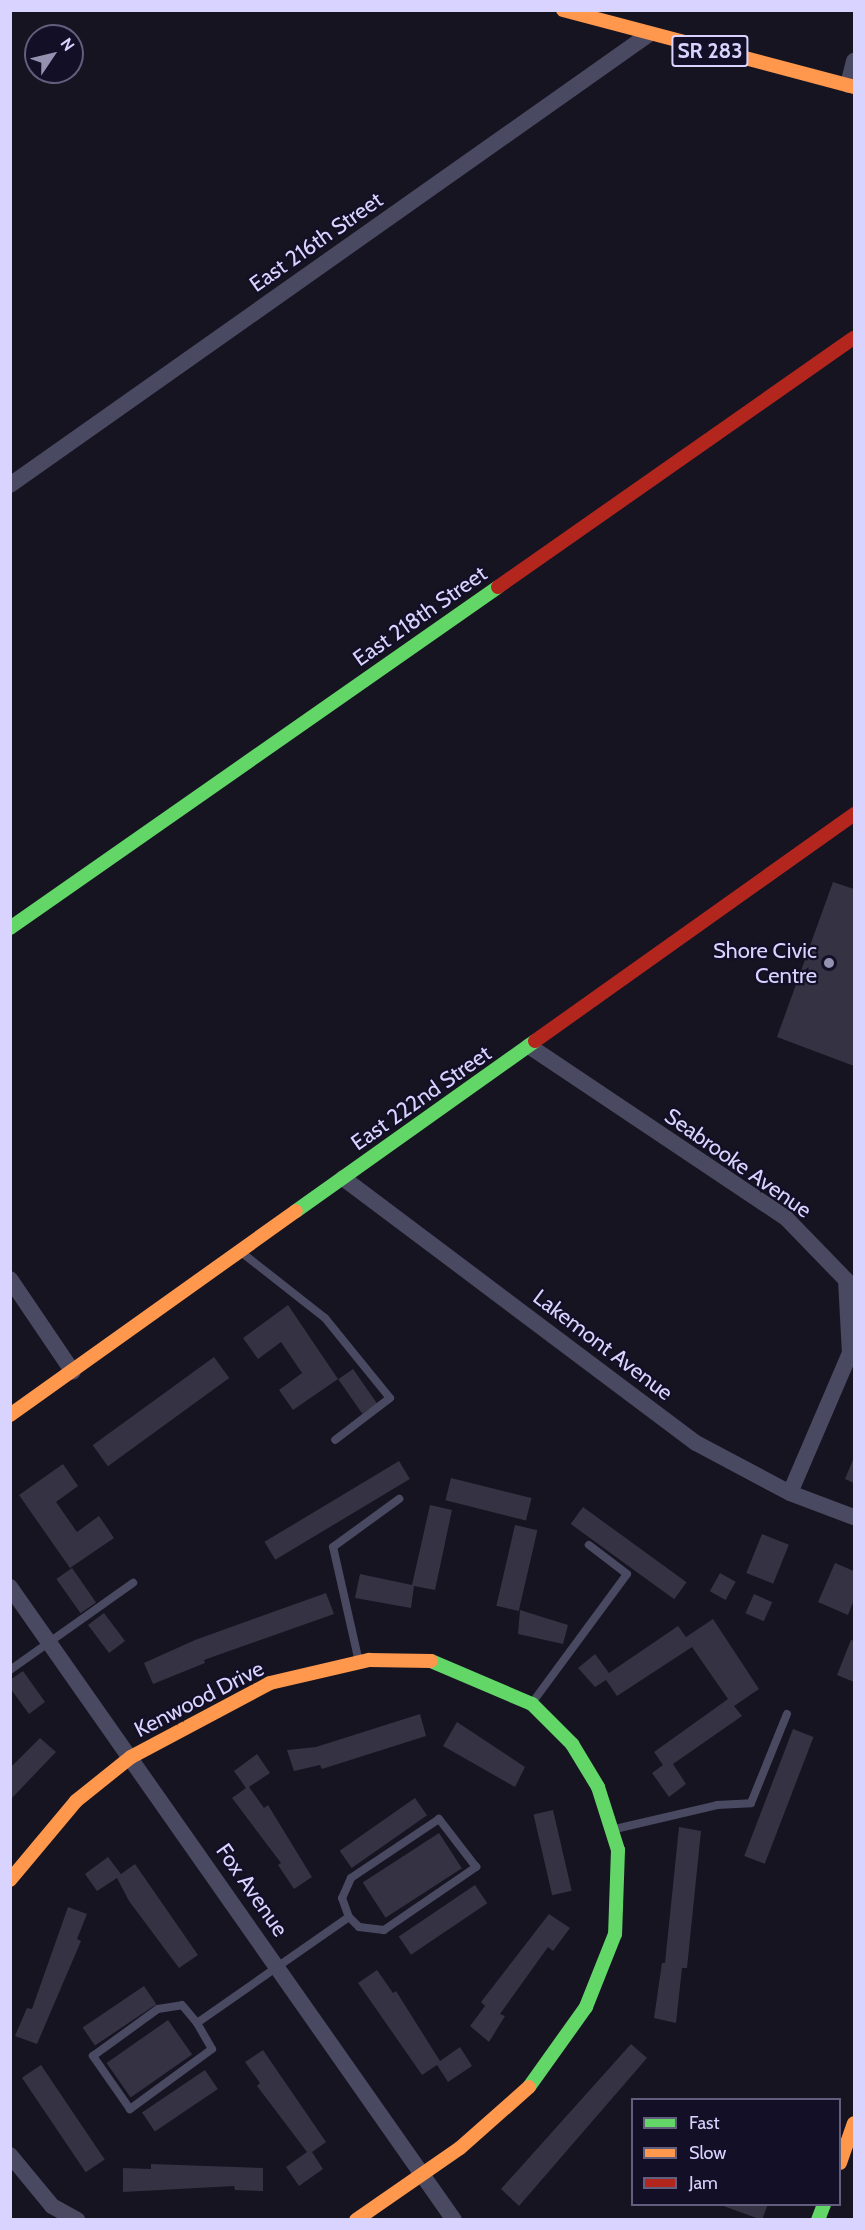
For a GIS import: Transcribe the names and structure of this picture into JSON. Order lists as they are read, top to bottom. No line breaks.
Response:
{"streets":{"street":["SR 283","East 216th Street","East 218th Street","East 222nd Street","Seabrooke Avenue","Lakemont Avenue","Kenwood Drive","Fox Avenue"]},"crossings":[["SR 283","East 216th Street"],["East 222nd Street","Seabrooke Avenue"],["East 222nd Street","Lakemont Avenue"],["Seabrooke Avenue","Lakemont Avenue"],["Kenwood Drive","Fox Avenue"]],"places":["Shore Civic Centre"],"legend":["Fast","Slow","Jam"],"north":"top right"}
